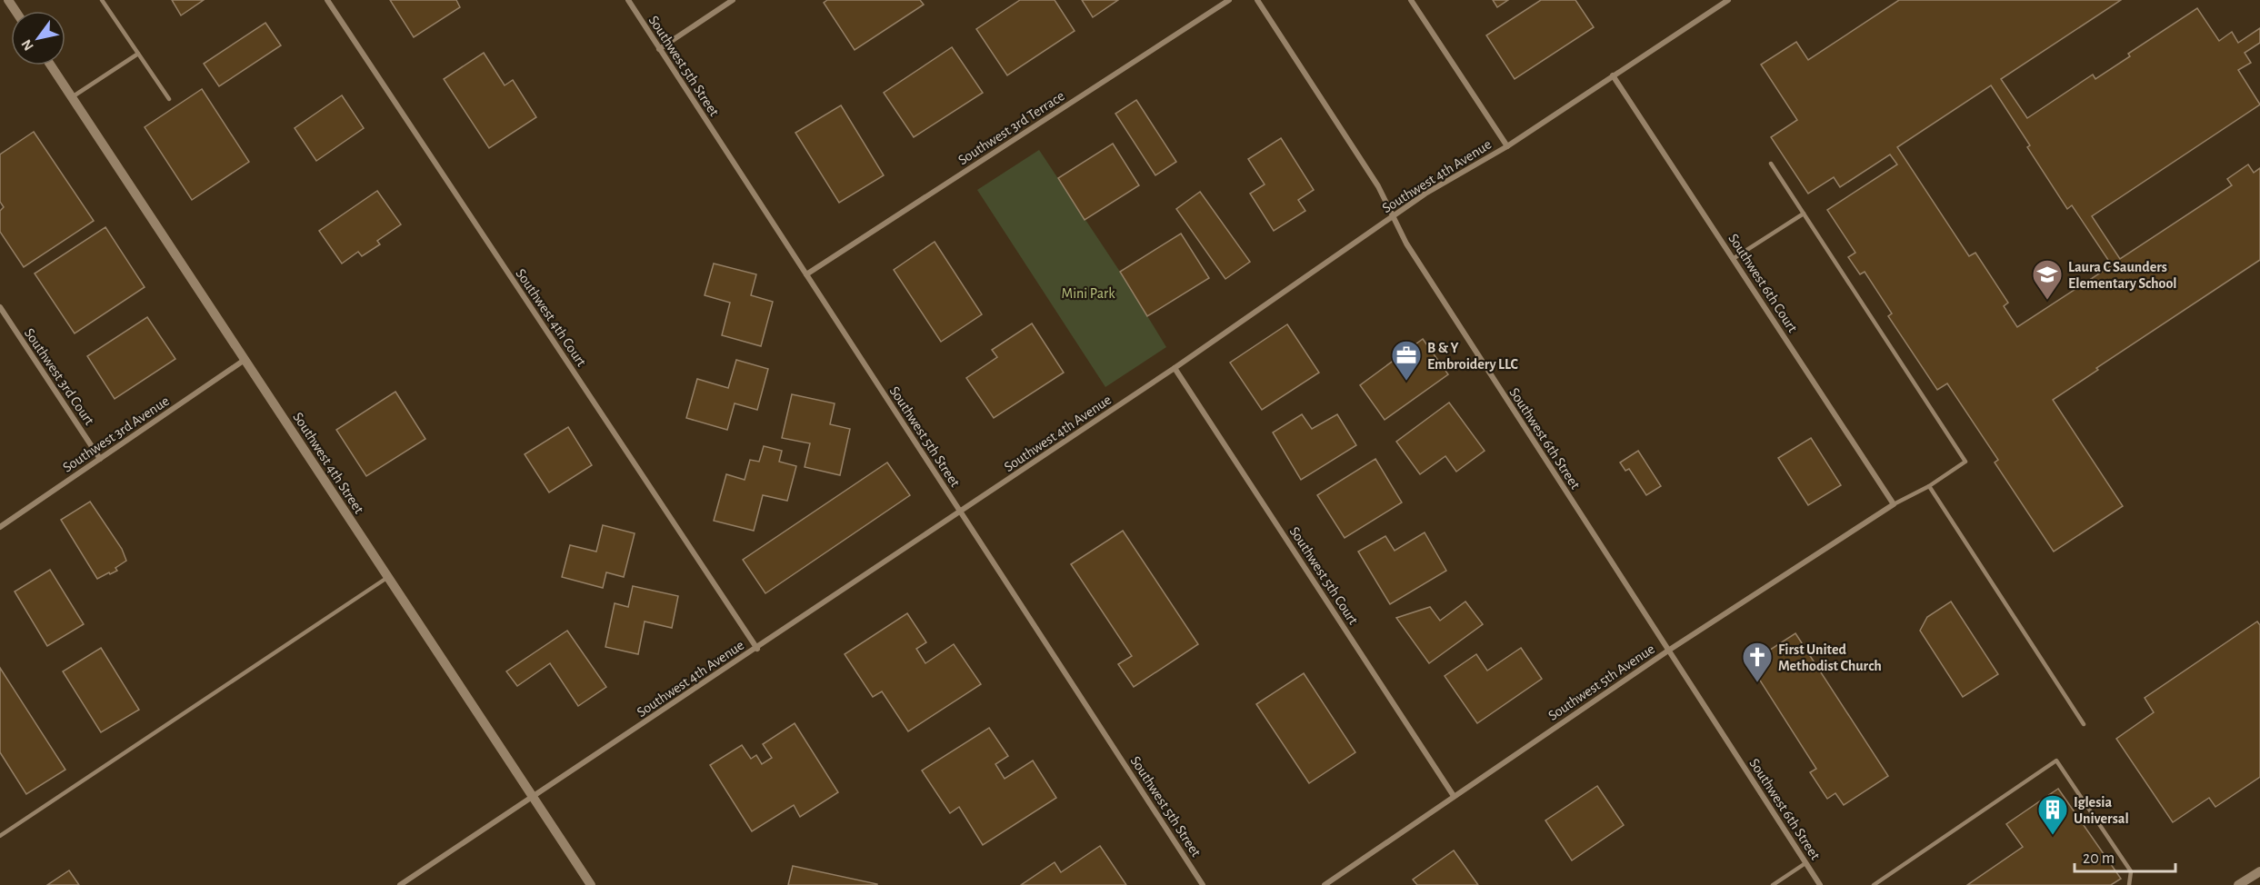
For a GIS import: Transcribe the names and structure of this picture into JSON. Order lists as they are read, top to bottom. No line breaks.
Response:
{"streets":{"street":["Southwest 5th Street","Southwest 3rd Terrace","Southwest 4th Avenue","Southwest 6th Court","Southwest 4th Court","Southwest 3rd Court","Southwest 3rd Avenue","Southwest 6th Street","Southwest 4th Street","Southwest 5th Court","Southwest 5th Avenue"]},"crossings":[["Southwest 5th Street","Southwest 3rd Terrace"],["Southwest 5th Street","Southwest 4th Avenue"],["Southwest 4th Avenue","Southwest 6th Court"],["Southwest 4th Avenue","Southwest 4th Court"],["Southwest 4th Avenue","Southwest 6th Street"],["Southwest 4th Avenue","Southwest 4th Street"],["Southwest 4th Avenue","Southwest 5th Court"],["Southwest 6th Court","Southwest 5th Avenue"],["Southwest 3rd Court","Southwest 3rd Avenue"],["Southwest 3rd Avenue","Southwest 4th Street"],["Southwest 6th Street","Southwest 5th Avenue"],["Southwest 5th Court","Southwest 5th Avenue"]],"parks":["Mini Park"],"places":{"school or university":["Laura C Saunders Elementary School"],"office":["B & Y Embroidery LLC"],"church":["First United Methodist Church"],"building":["Iglesia Universal"]},"scale_bar":"20 m","north":"bottom left"}
